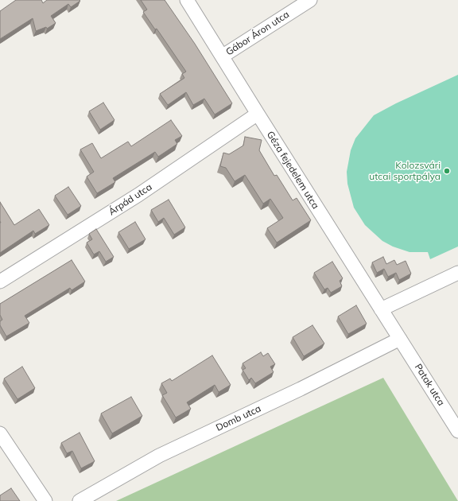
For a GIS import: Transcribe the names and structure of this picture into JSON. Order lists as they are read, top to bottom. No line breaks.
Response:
{"streets":{"street":["Gábor Áron utca","Géza fejedelem utca","Árpád utca","Patak utca","Domb utca"]},"crossings":[["Gábor Áron utca","Géza fejedelem utca"],["Géza fejedelem utca","Árpád utca"],["Géza fejedelem utca","Patak utca"],["Géza fejedelem utca","Domb utca"],["Patak utca","Domb utca"]],"places":["Kolozsvári utcai sportpálya"]}
